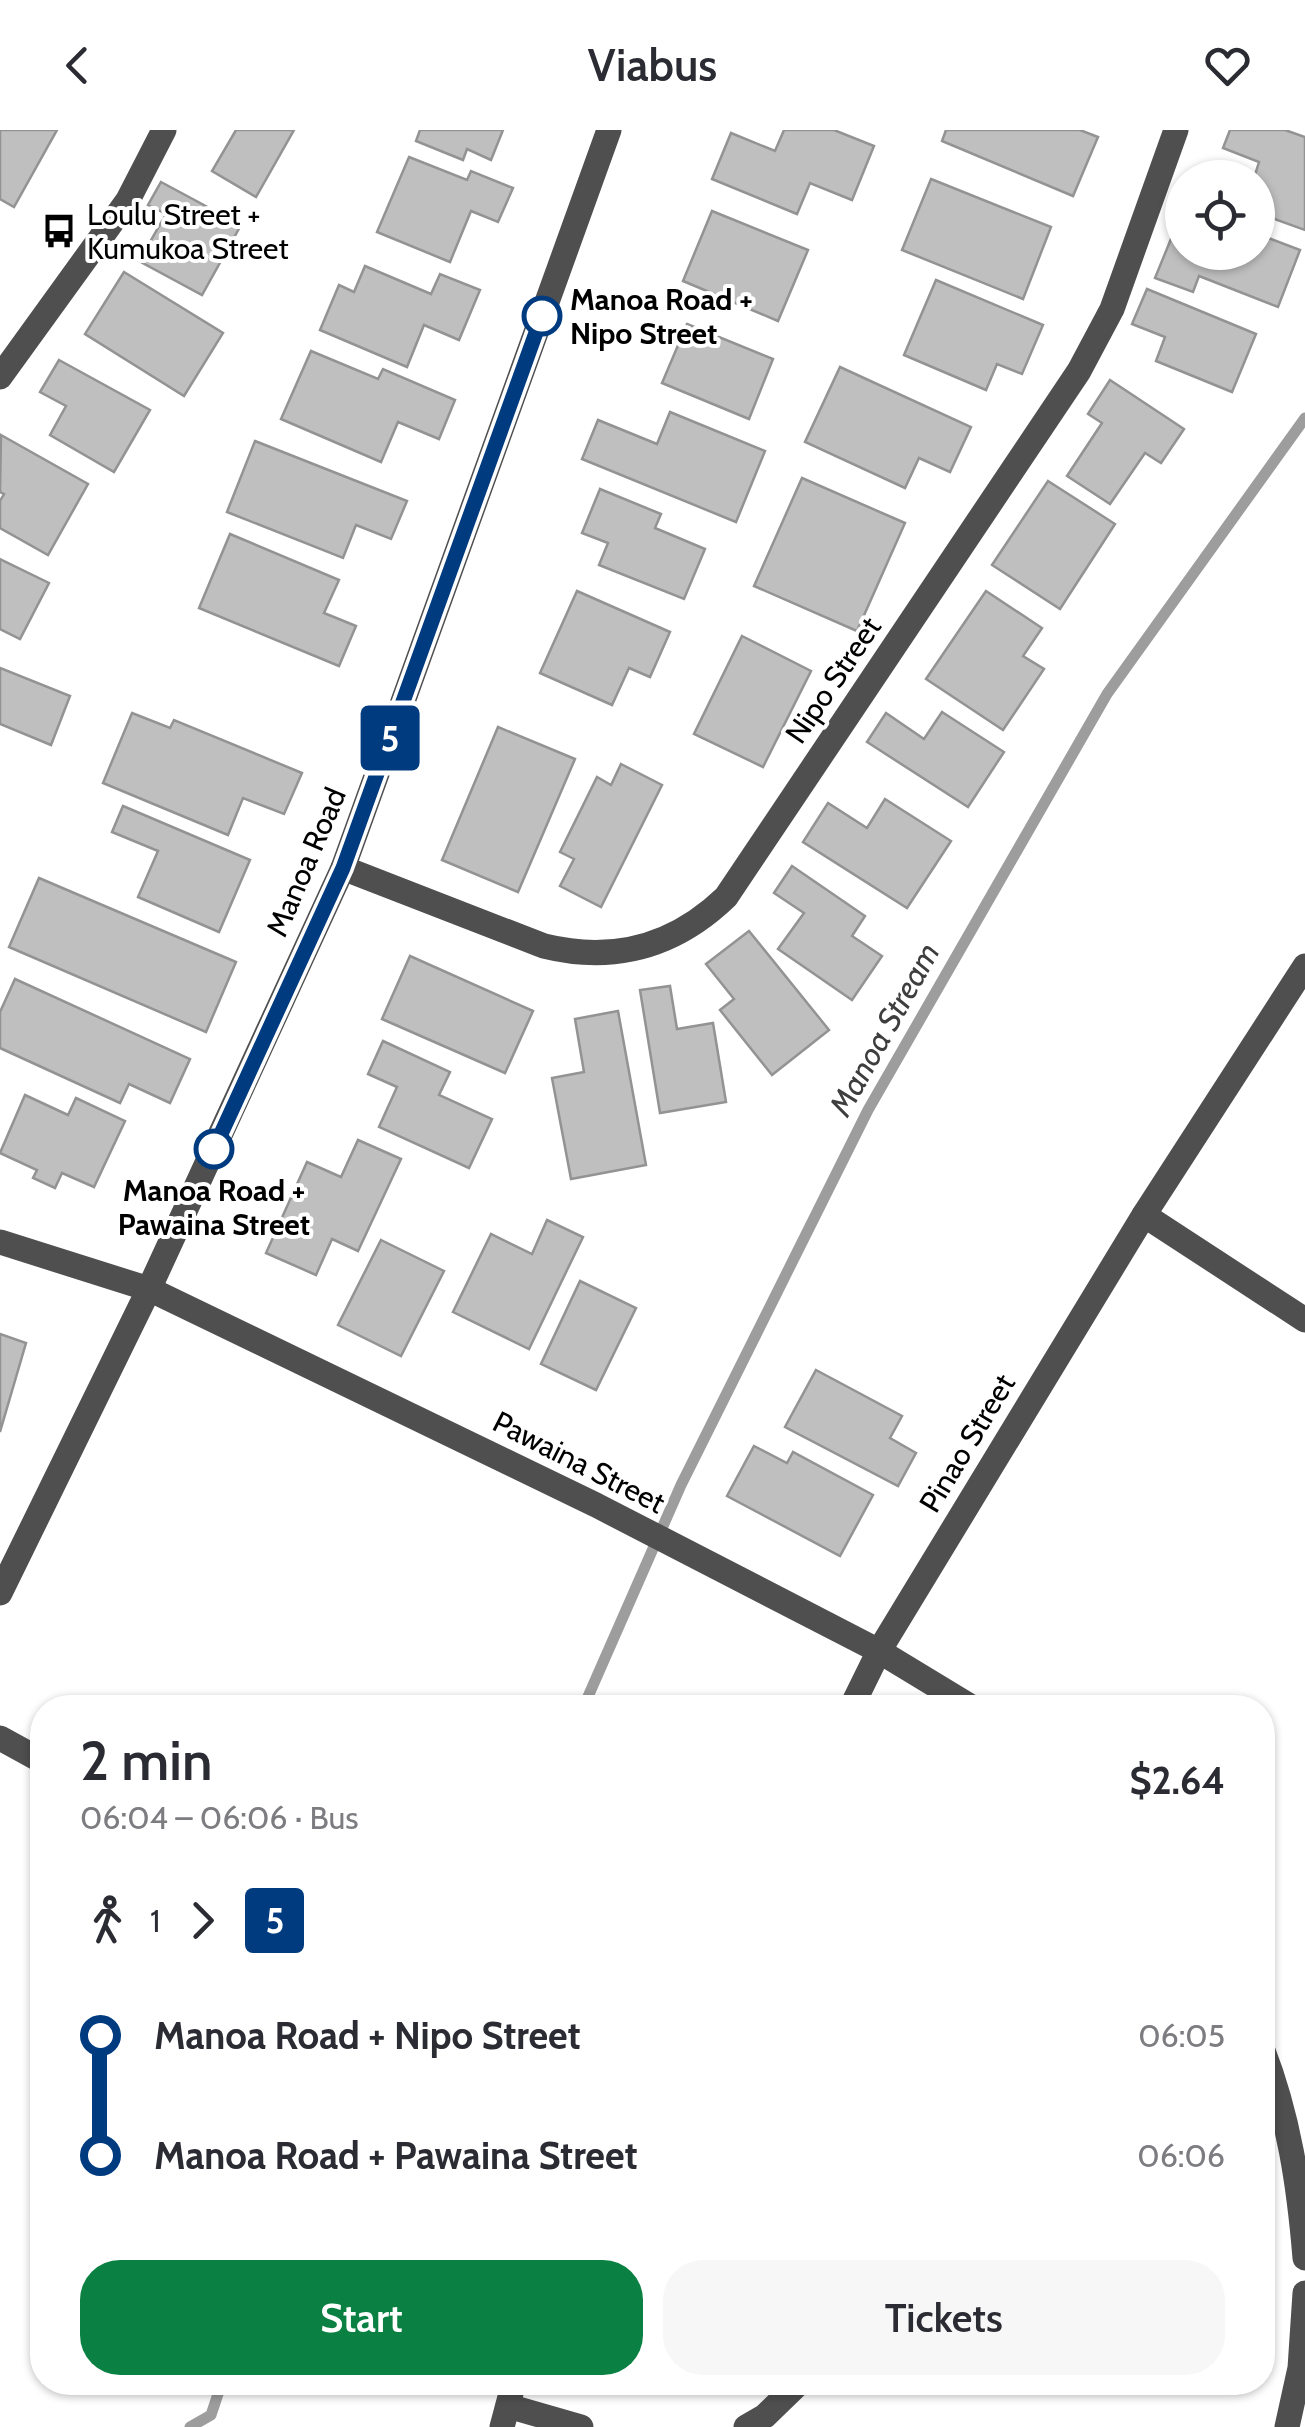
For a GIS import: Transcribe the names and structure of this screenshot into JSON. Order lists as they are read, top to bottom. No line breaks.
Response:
{"streets":{"street":["Nipo Street","Manoa Road","Pinao Street","Pawaina Street"]},"crossings":[["Nipo Street","Manoa Road"],["Manoa Road","Pawaina Street"],["Pinao Street","Pawaina Street"]],"water":["Manoa Stream"],"places":{"bus stop":["Loulu Street + Kumukoa Street"],"other":["Manoa Road + Nipo Street","Manoa Road + Pawaina Street"]},"lines":["bus line 5"],"page":{"header":"Viabus","on_map":"5","heading":["2 min","06:04 – 06:06 · Bus","$2.64"],"legs":["1","5"],"list":[{"name":"Manoa Road + Nipo Street","value":"06:05"},{"name":"Manoa Road + Pawaina Street","value":"06:06"}],"buttons":["Start","Tickets"]}}
